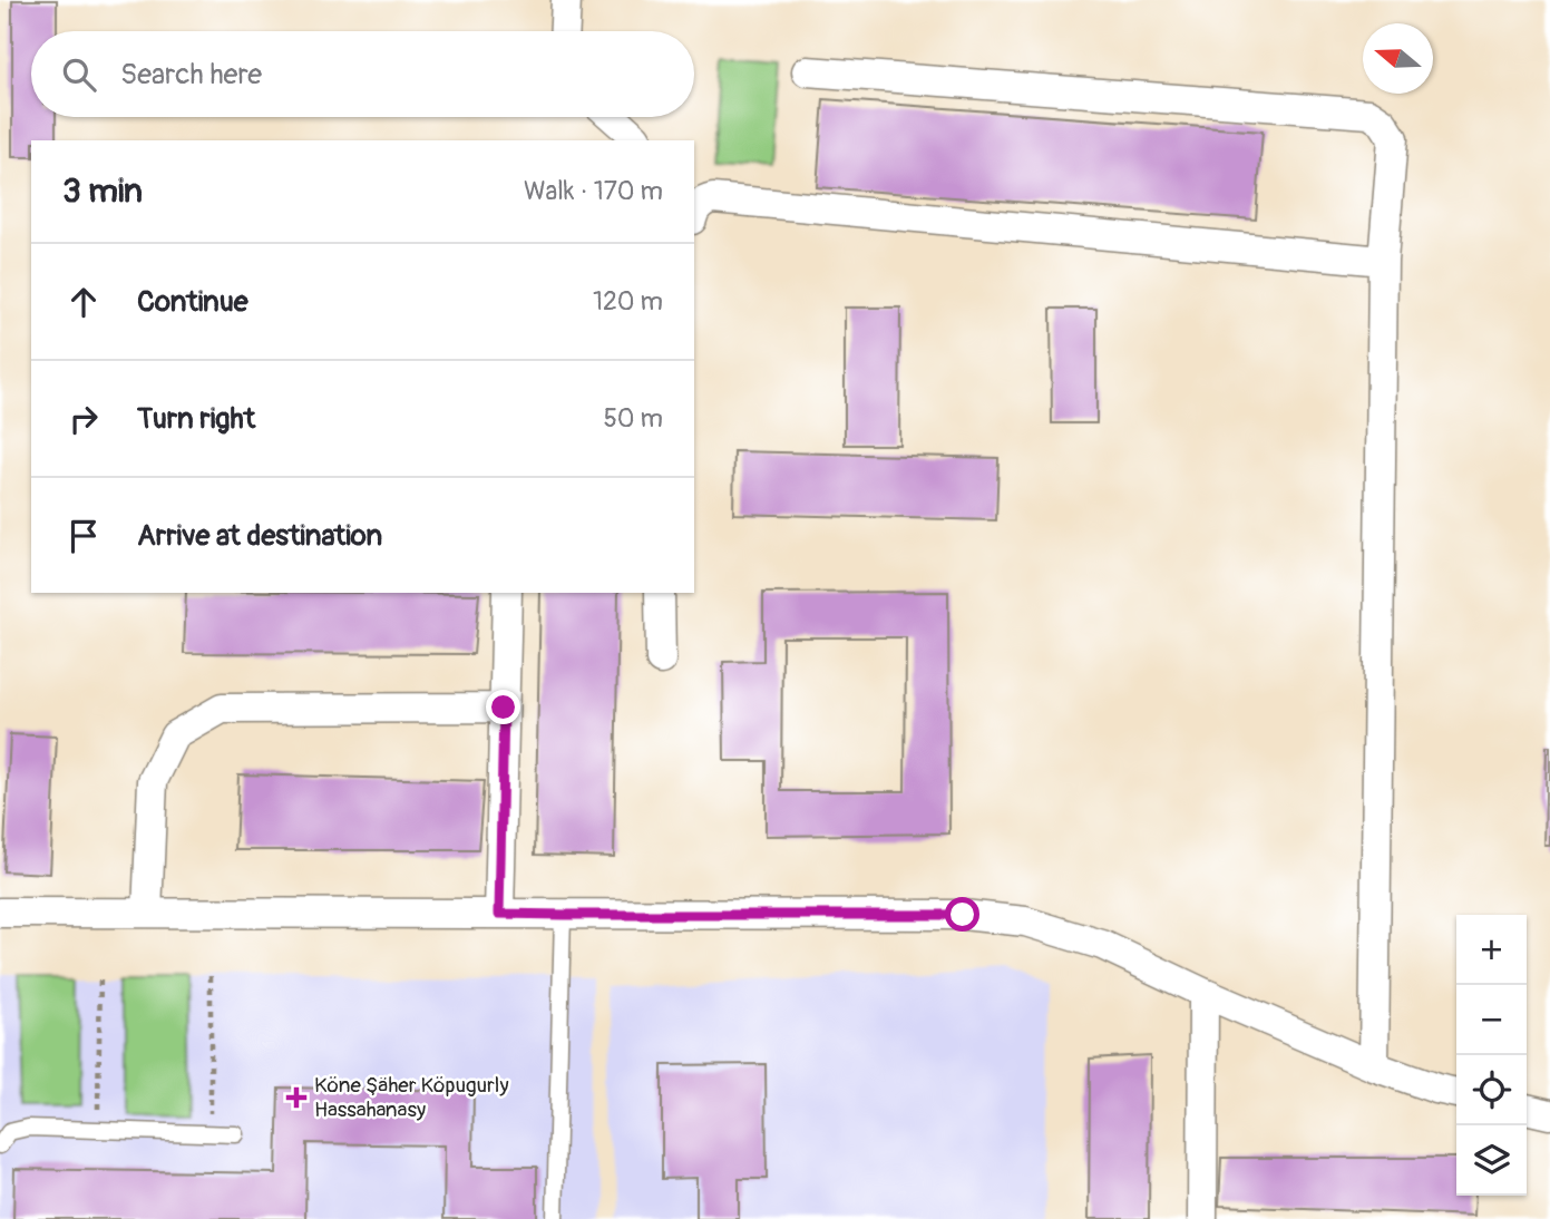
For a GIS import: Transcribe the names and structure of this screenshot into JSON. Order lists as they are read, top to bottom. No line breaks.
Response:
{"places":{"health":["Köne Şäher Köpugurly Hassahanasy"]},"north":"left","page":{"search":"Search here","heading":["3 min","Walk · 170 m"],"list":[["Continue","120 m"],["Turn right","50 m"],"Arrive at destination"],"map_buttons":["+","−"]}}
